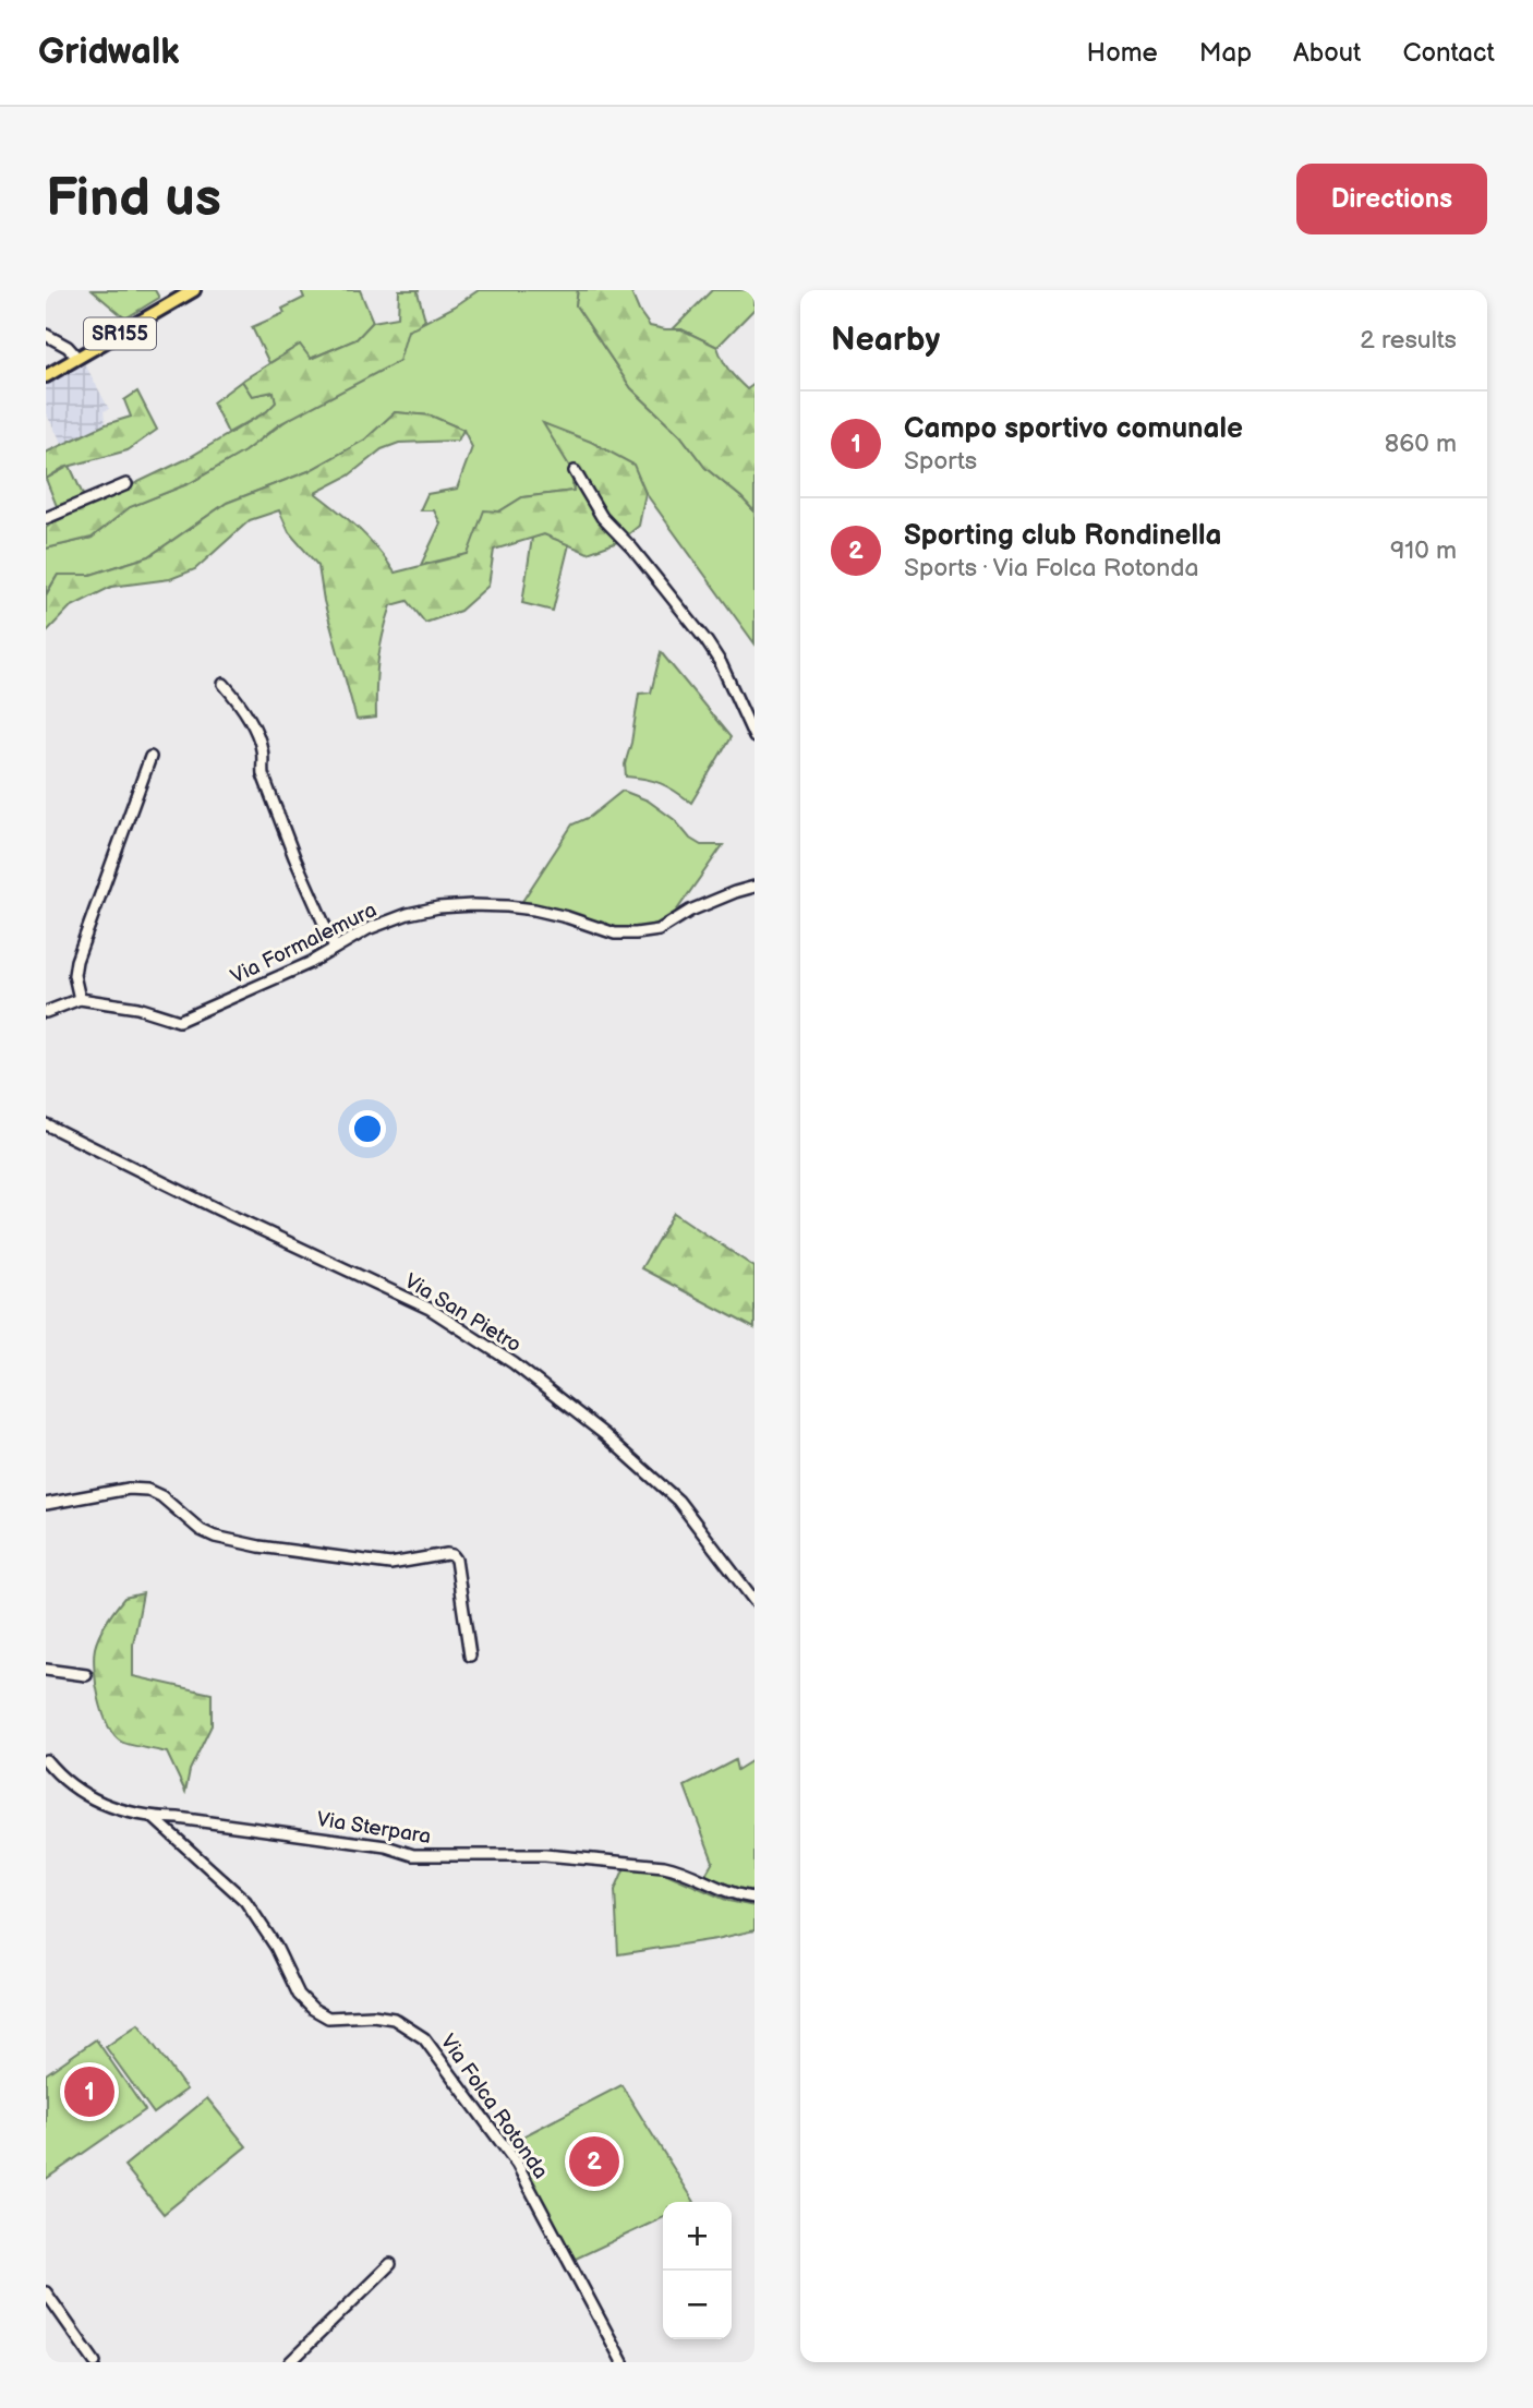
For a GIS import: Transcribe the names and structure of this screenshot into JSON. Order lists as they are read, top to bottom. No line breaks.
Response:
{"streets":{"main road":["SR155"],"street":["Via Formalemura","Via San Pietro","Via Sterpara","Via Folca Rotonda"]},"crossings":[["Via Sterpara","Via Folca Rotonda"]],"page":{"header":"Gridwalk","nav":["Home","Map","About","Contact"],"buttons":"Directions","title":"Find us","heading":["Nearby","2 results"],"list":[{"mark":"1","name":"Campo sportivo comunale","note":"Sports","value":"860 m"},{"mark":"2","name":"Sporting club Rondinella","note":"Sports · Via Folca Rotonda","value":"910 m"}],"pins":["1","2"],"map_buttons":["+","−"]}}
